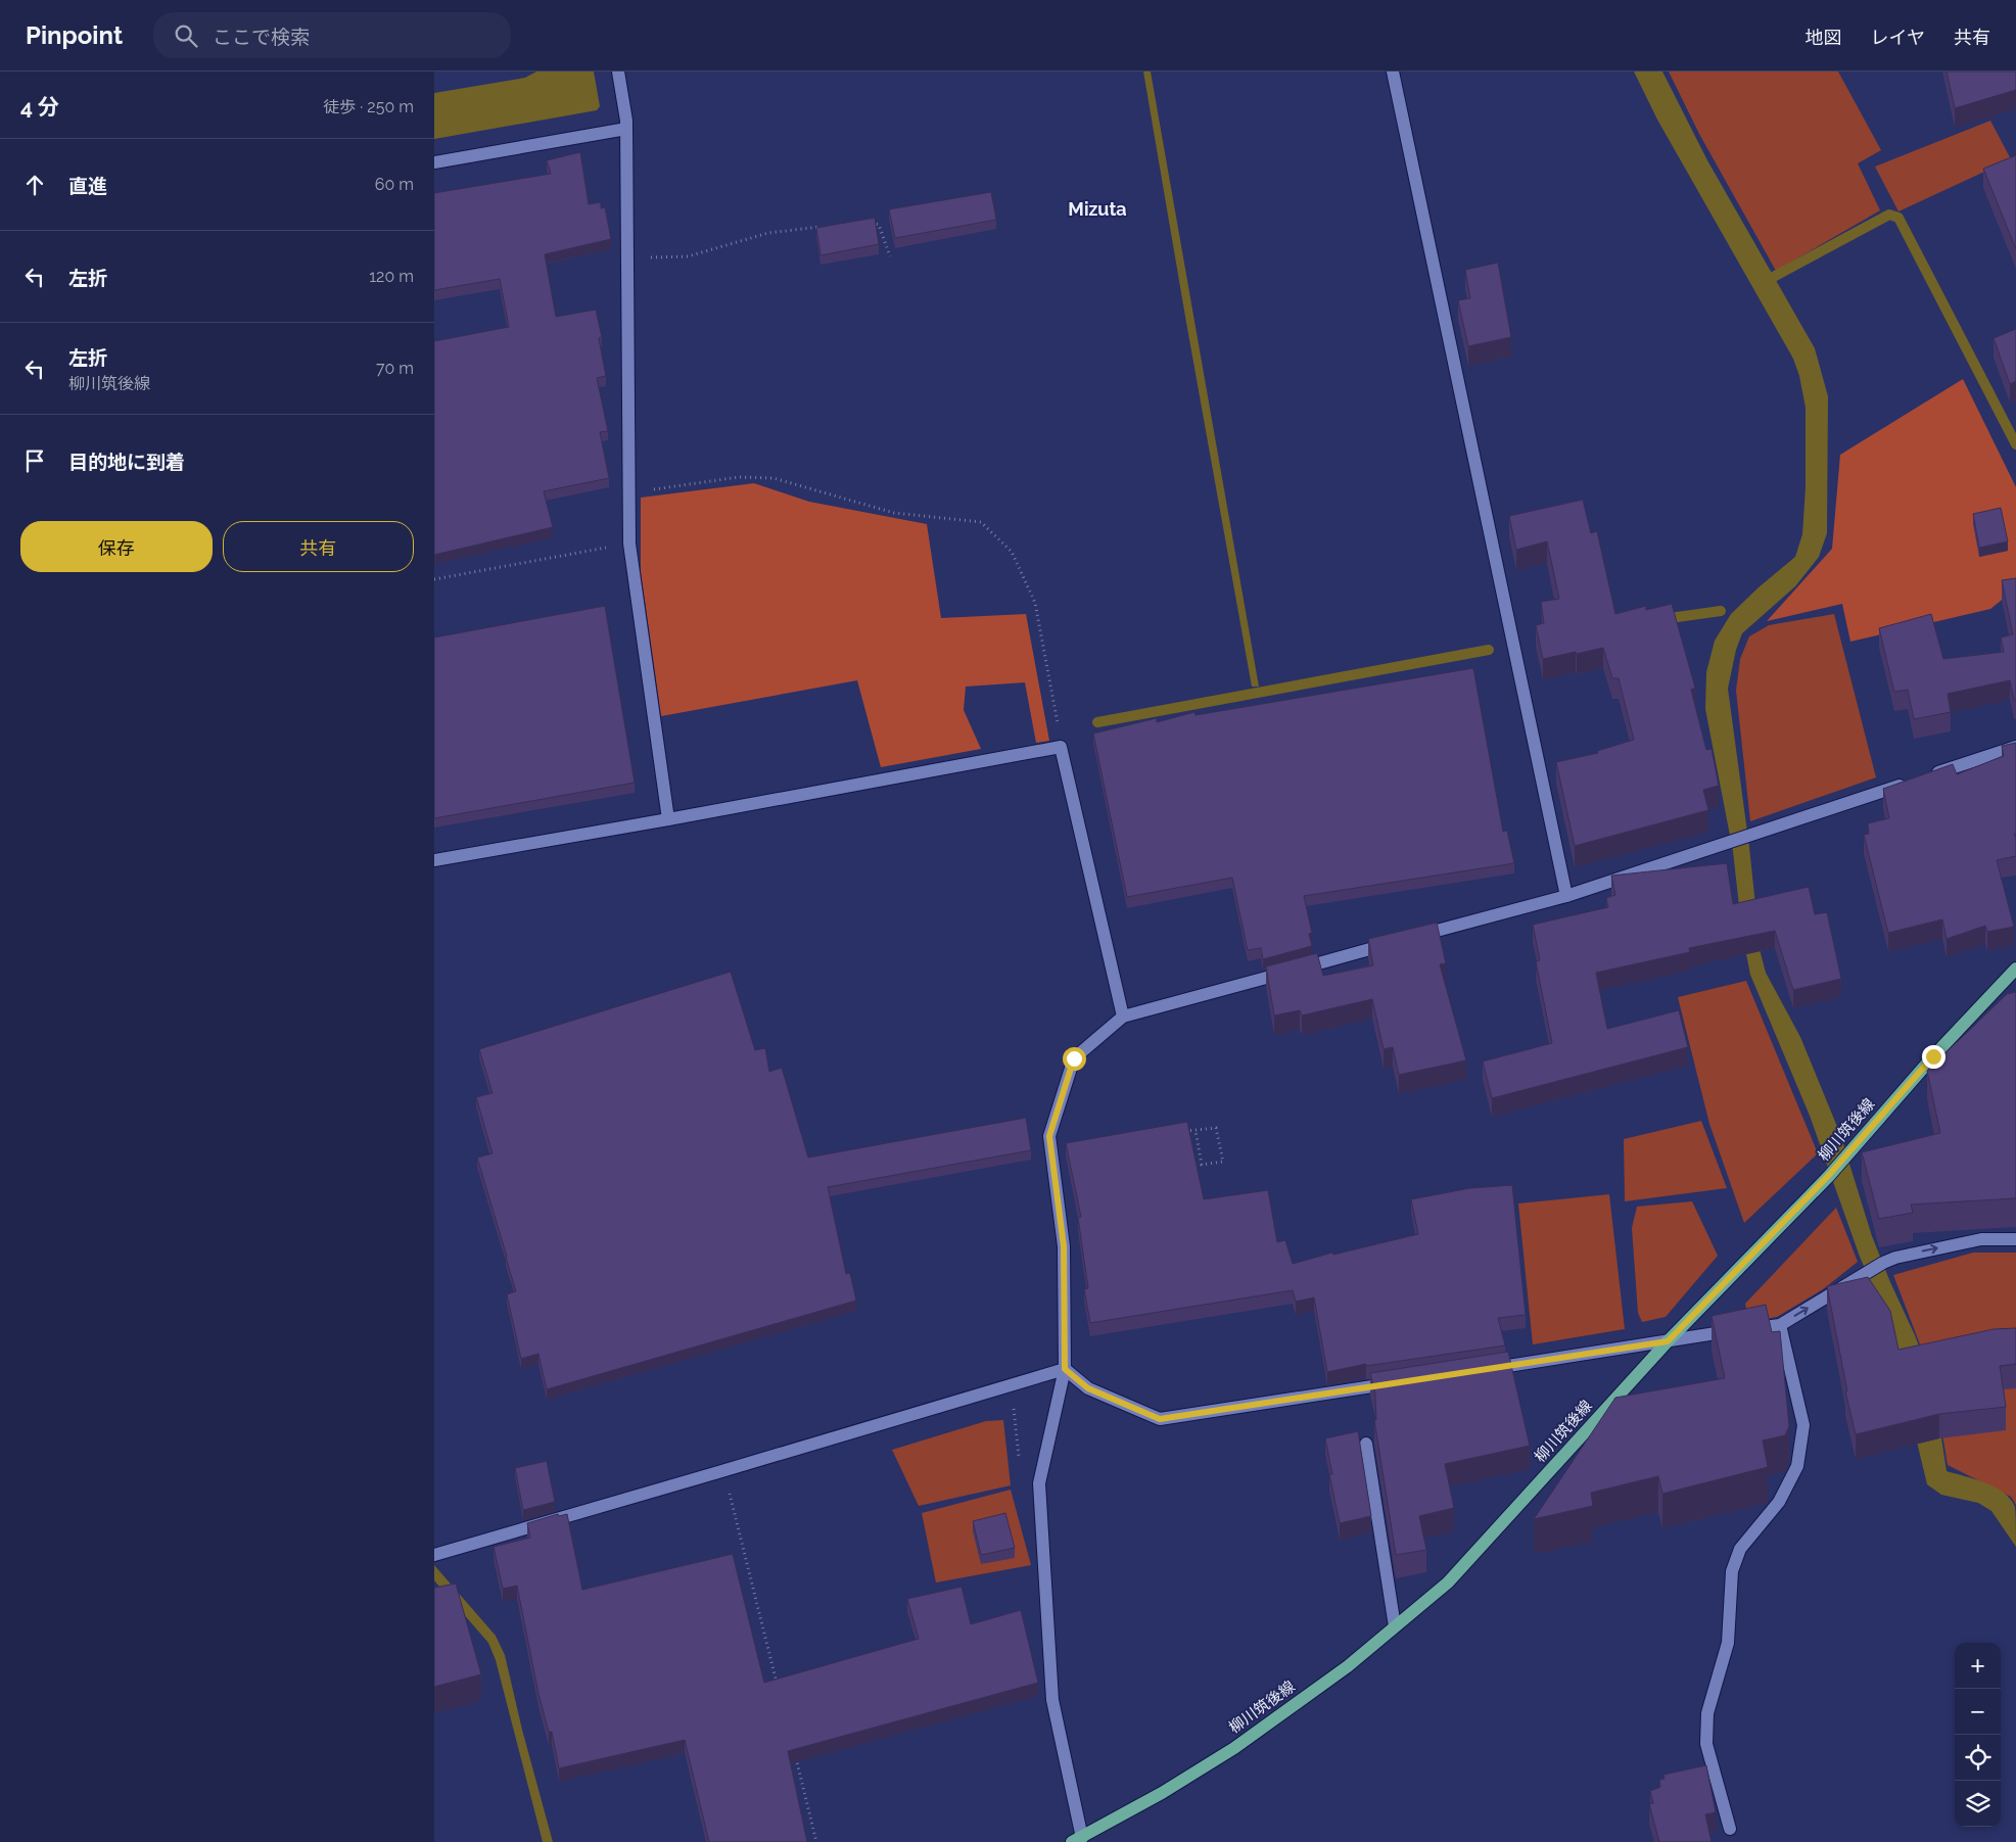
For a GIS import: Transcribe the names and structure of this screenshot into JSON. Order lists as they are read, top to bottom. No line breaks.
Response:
{"streets":{"main road":["柳川筑後線"]},"districts":["Mizuta"],"page":{"header":"Pinpoint","search":"ここで検索","nav":["地図","レイヤ","共有"],"heading":["4 分","徒歩 · 250 m"],"list":[["直進","60 m"],["左折","120 m"],["左折","柳川筑後線","70 m"],"目的地に到着"],"buttons":["保存","共有"],"map_buttons":["+","−"]}}
